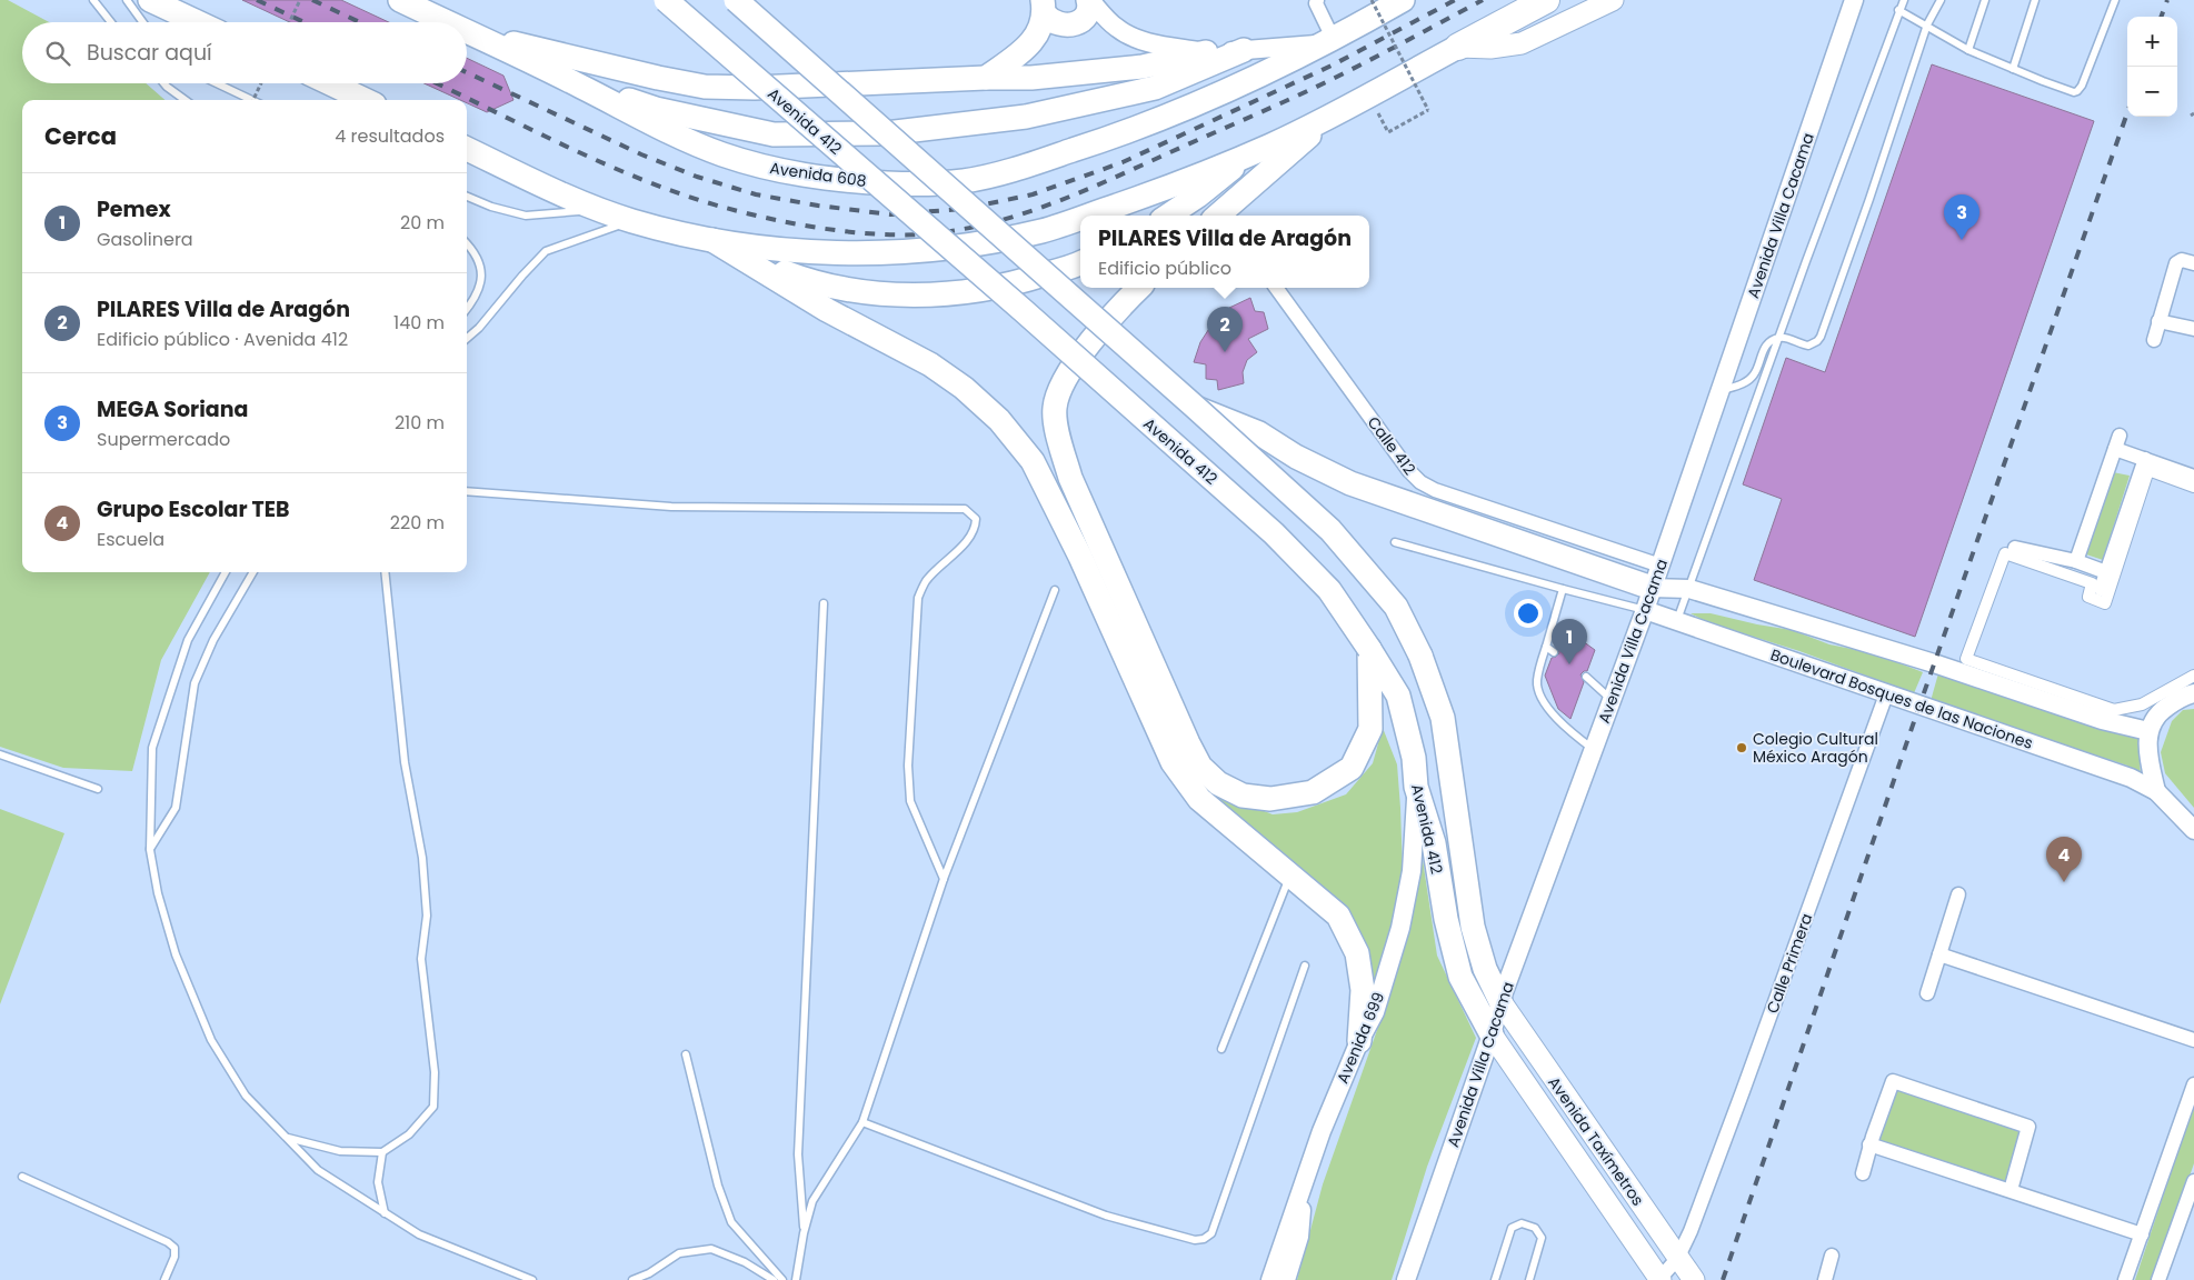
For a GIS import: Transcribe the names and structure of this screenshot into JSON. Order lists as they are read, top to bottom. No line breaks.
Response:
{"streets":{"main road":["Avenida 412","Avenida 608","Avenida Taxímetros"],"street":["Avenida Villa Cacama","Calle 412","Boulevard Bosques de las Naciones","Calle Primera","Avenida 699"]},"crossings":[["Avenida 412","Avenida Villa Cacama"],["Avenida 412","Avenida 699"],["Avenida 412","Avenida Taxímetros"],["Avenida Villa Cacama","Calle 412"],["Avenida Villa Cacama","Boulevard Bosques de las Naciones"],["Avenida Villa Cacama","Avenida Taxímetros"],["Boulevard Bosques de las Naciones","Calle Primera"],["Calle Primera","Avenida Taxímetros"]],"places":["Colegio Cultural México Aragón"],"page":{"map_buttons":["+","−"],"search":"Buscar aquí","heading":["Cerca","4 resultados"],"list":[{"mark":"1","name":"Pemex","note":"Gasolinera","value":"20 m"},{"mark":"2","name":"PILARES Villa de Aragón","note":"Edificio público · Avenida 412","value":"140 m"},{"mark":"3","name":"MEGA Soriana","note":"Supermercado","value":"210 m"},{"mark":"4","name":"Grupo Escolar TEB","note":"Escuela","value":"220 m"}],"pins":["3","2","1","4"],"popup":["PILARES Villa de Aragón","Edificio público"]}}
